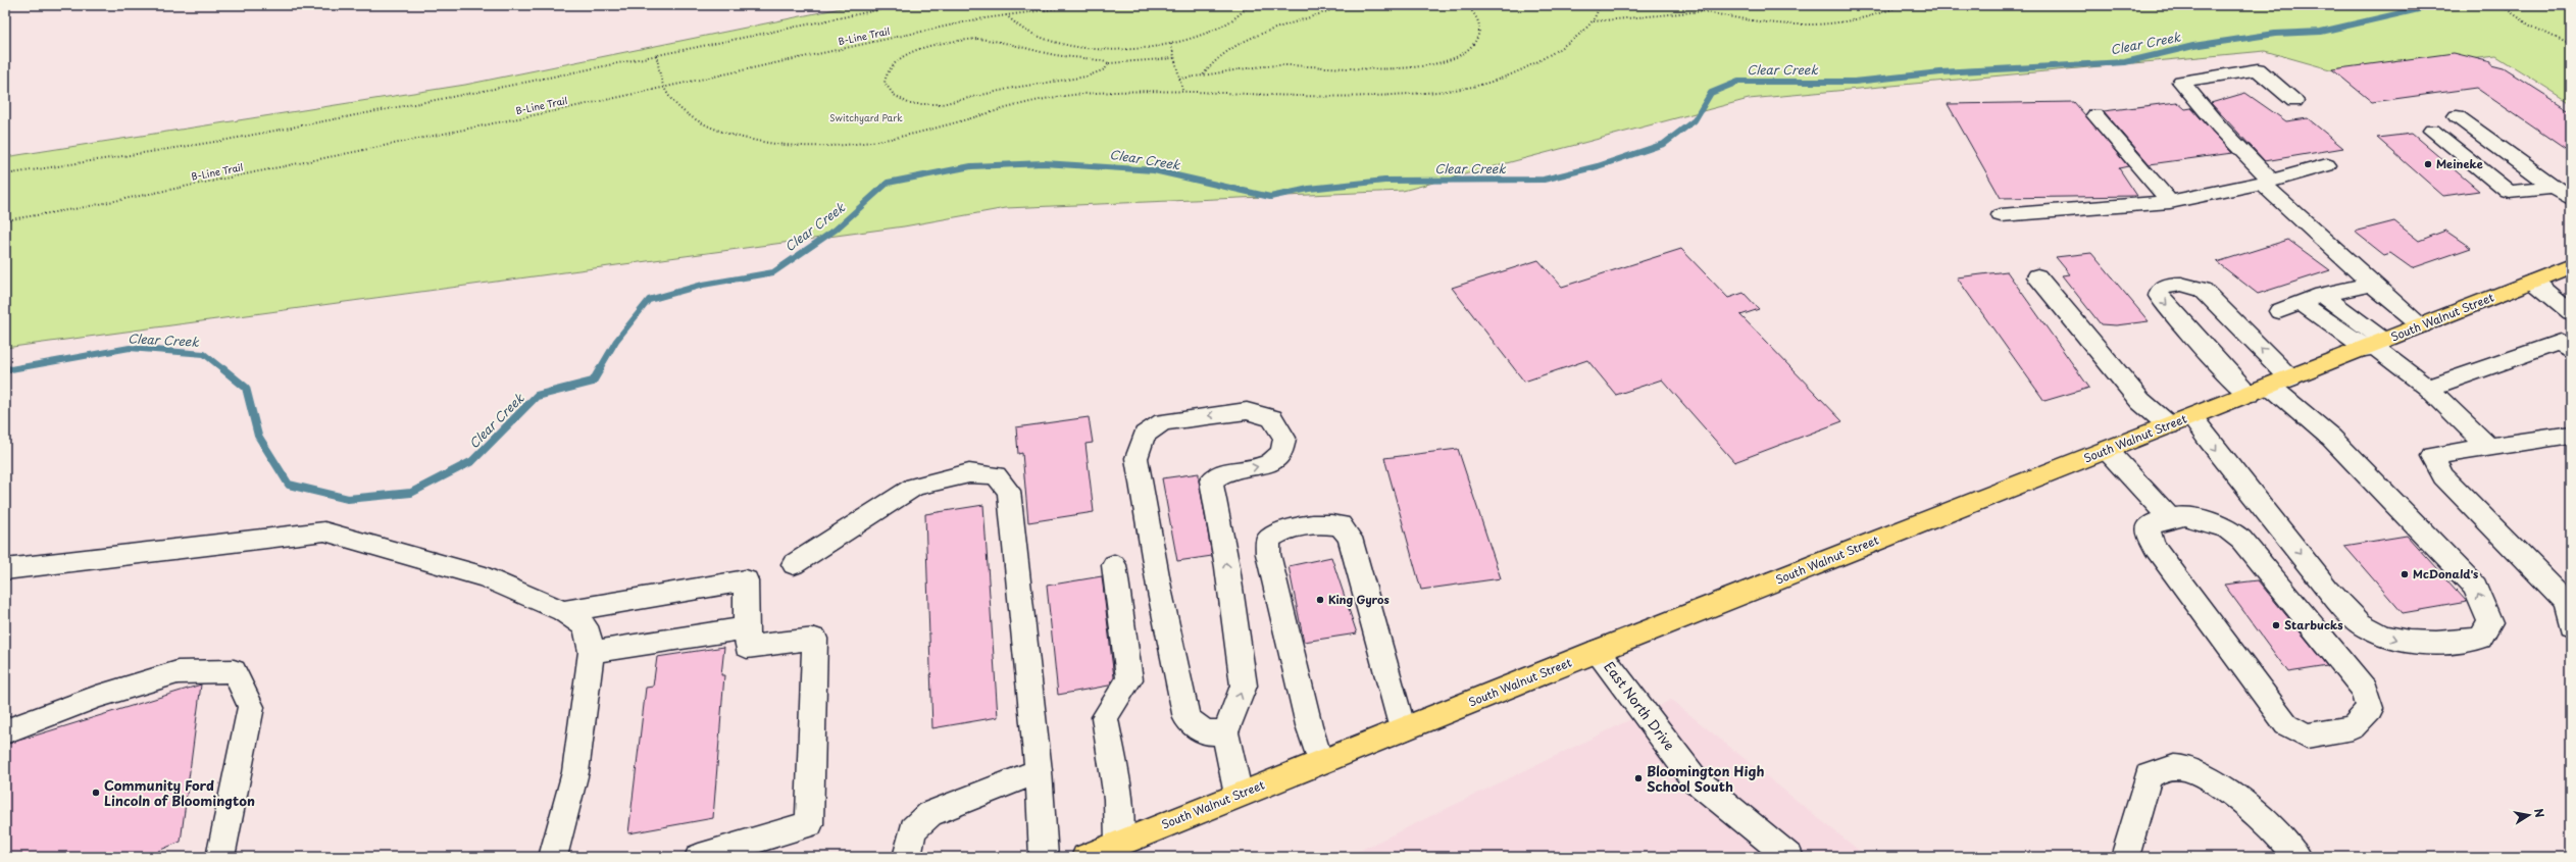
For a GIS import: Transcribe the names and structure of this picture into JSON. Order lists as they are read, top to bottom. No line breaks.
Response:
{"streets":{"main road":["South Walnut Street"],"street":["East North Drive"],"path":["B-Line Trail"]},"crossings":[["South Walnut Street","East North Drive"]],"water":["Clear Creek"],"parks":["Switchyard Park"],"places":["Meineke","McDonald's","King Gyros","Starbucks","Bloomington High School South","Community Ford Lincoln of Bloomington"],"north":"right"}
